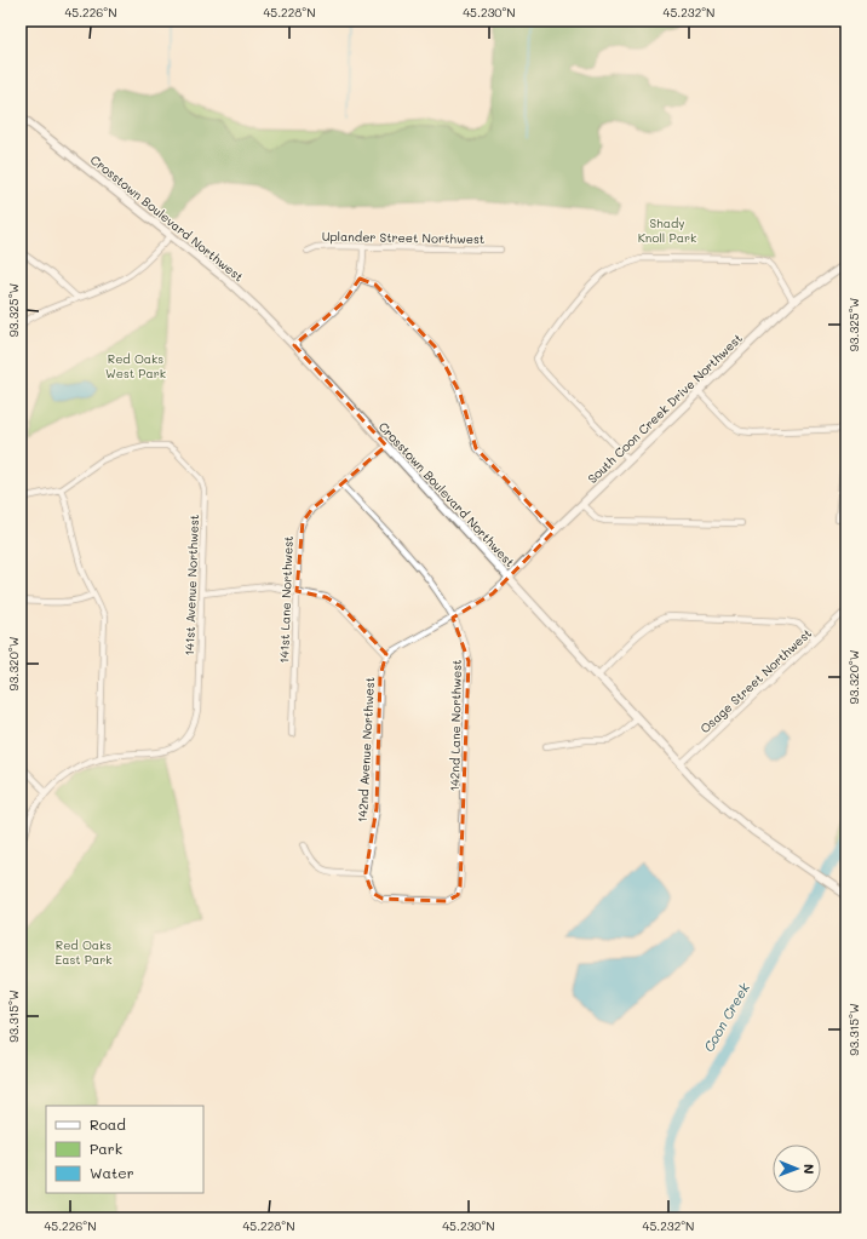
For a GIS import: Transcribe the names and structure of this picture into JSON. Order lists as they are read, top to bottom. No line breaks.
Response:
{"streets":{"street":["Crosstown Boulevard Northwest","Uplander Street Northwest","South Coon Creek Drive Northwest","141st Avenue Northwest","141st Lane Northwest","Osage Street Northwest","142nd Lane Northwest","142nd Avenue Northwest"]},"crossings":[["Crosstown Boulevard Northwest","South Coon Creek Drive Northwest"],["Crosstown Boulevard Northwest","141st Lane Northwest"],["Crosstown Boulevard Northwest","Osage Street Northwest"],["141st Lane Northwest","142nd Lane Northwest"],["142nd Lane Northwest","142nd Avenue Northwest"]],"water":["Coon Creek"],"parks":["Shady Knoll Park","Red Oaks West Park","Red Oaks East Park"],"legend":["Road","Park","Water"],"north":"right","coordinates":["45.226°N","45.228°N","45.230°N","45.232°N","93.325°W","93.320°W","93.315°W"]}
